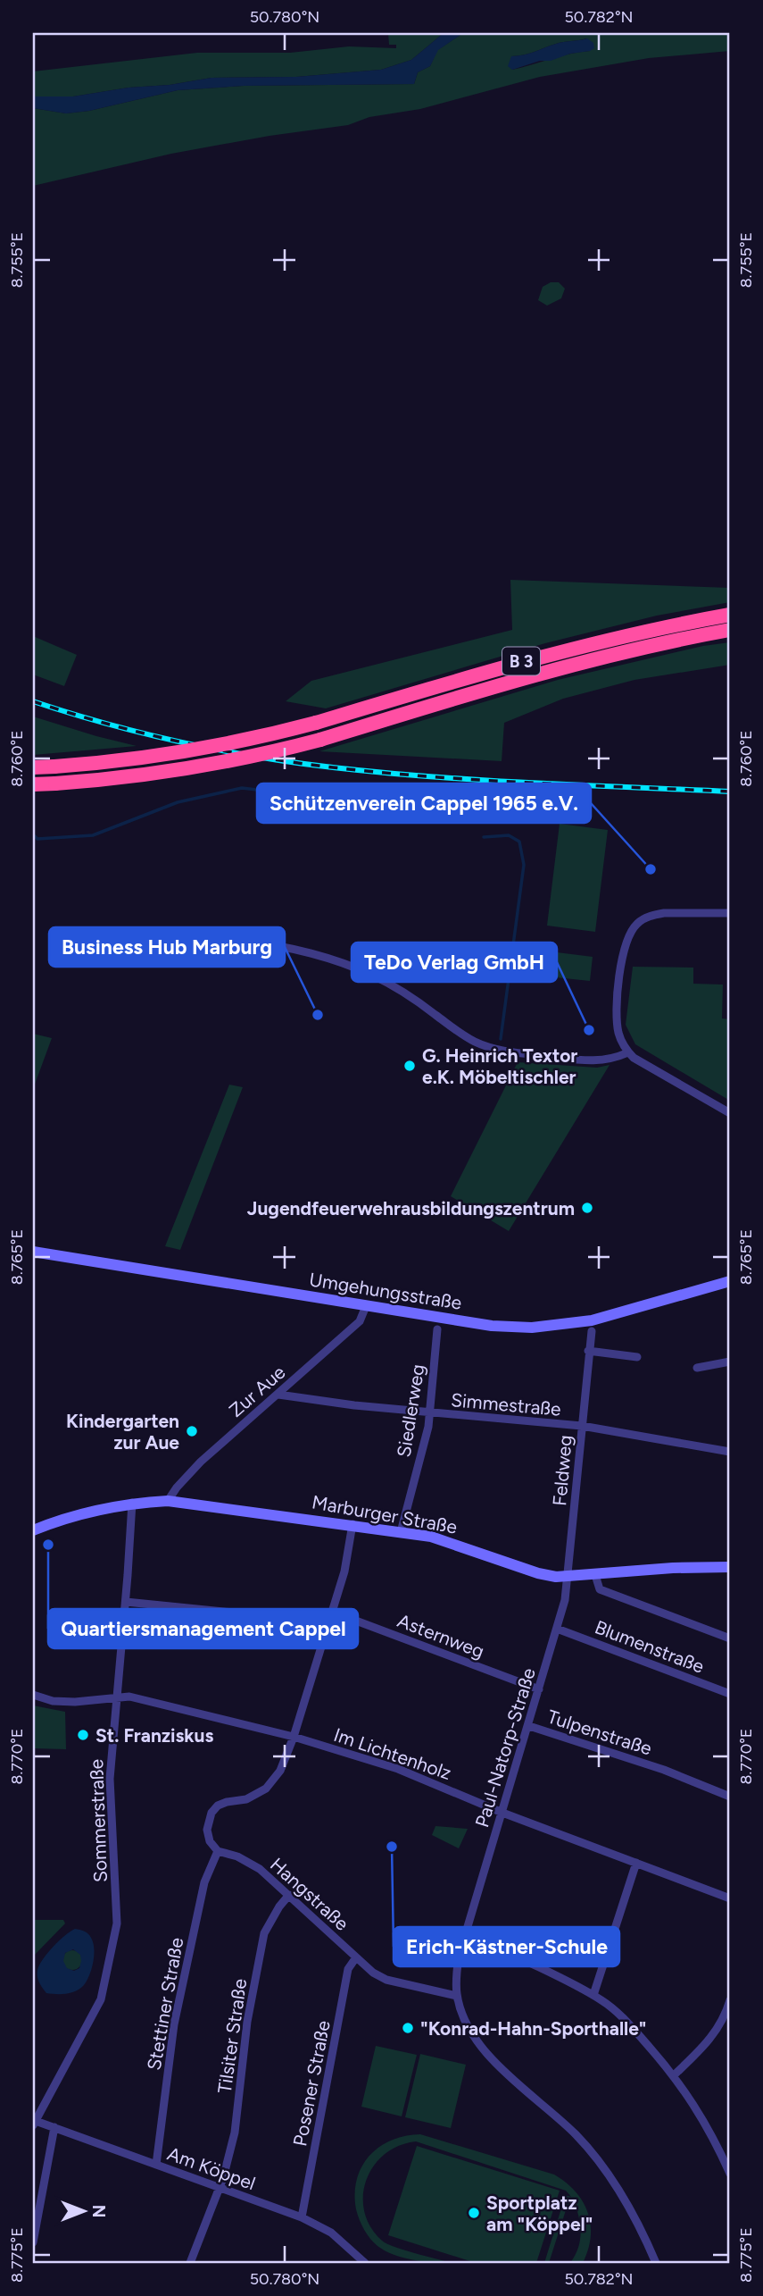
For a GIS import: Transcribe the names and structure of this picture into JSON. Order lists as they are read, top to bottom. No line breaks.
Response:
{"streets":{"highway":["B 3"],"street":["Umgehungsstraße","Zur Aue","Simmestraße","Siedlerweg","Feldweg","Marburger Straße","Asternweg","Blumenstraße","Tulpenstraße","Paul-Natorp-Straße","Im Lichtenholz","Sommerstraße","Hangstraße","Stettiner Straße","Tilsiter Straße","Posener Straße","Am Köppel"]},"crossings":[["Umgehungsstraße","Zur Aue"],["Zur Aue","Simmestraße"],["Zur Aue","Marburger Straße"],["Simmestraße","Siedlerweg"],["Simmestraße","Feldweg"],["Siedlerweg","Marburger Straße"],["Feldweg","Marburger Straße"],["Feldweg","Paul-Natorp-Straße"],["Marburger Straße","Paul-Natorp-Straße"],["Marburger Straße","Sommerstraße"],["Asternweg","Paul-Natorp-Straße"],["Blumenstraße","Paul-Natorp-Straße"],["Tulpenstraße","Paul-Natorp-Straße"],["Paul-Natorp-Straße","Im Lichtenholz"],["Paul-Natorp-Straße","Hangstraße"],["Im Lichtenholz","Sommerstraße"],["Sommerstraße","Am Köppel"],["Hangstraße","Stettiner Straße"],["Hangstraße","Tilsiter Straße"],["Hangstraße","Posener Straße"],["Stettiner Straße","Am Köppel"],["Tilsiter Straße","Am Köppel"],["Posener Straße","Am Köppel"]],"places":["Schützenverein Cappel 1965 e.V.","Business Hub Marburg","TeDo Verlag GmbH","G. Heinrich Textor e.K. Möbeltischler","Jugendfeuerwehrausbildungszentrum","Kindergarten zur Aue","Quartiersmanagement Cappel","St. Franziskus","Erich-Kästner-Schule","\"Konrad-Hahn-Sporthalle\"","Sportplatz am \"Köppel\""],"north":"right","coordinates":["50.780°N","50.782°N","8.755°E","8.760°E","8.765°E","8.770°E","8.775°E"]}
